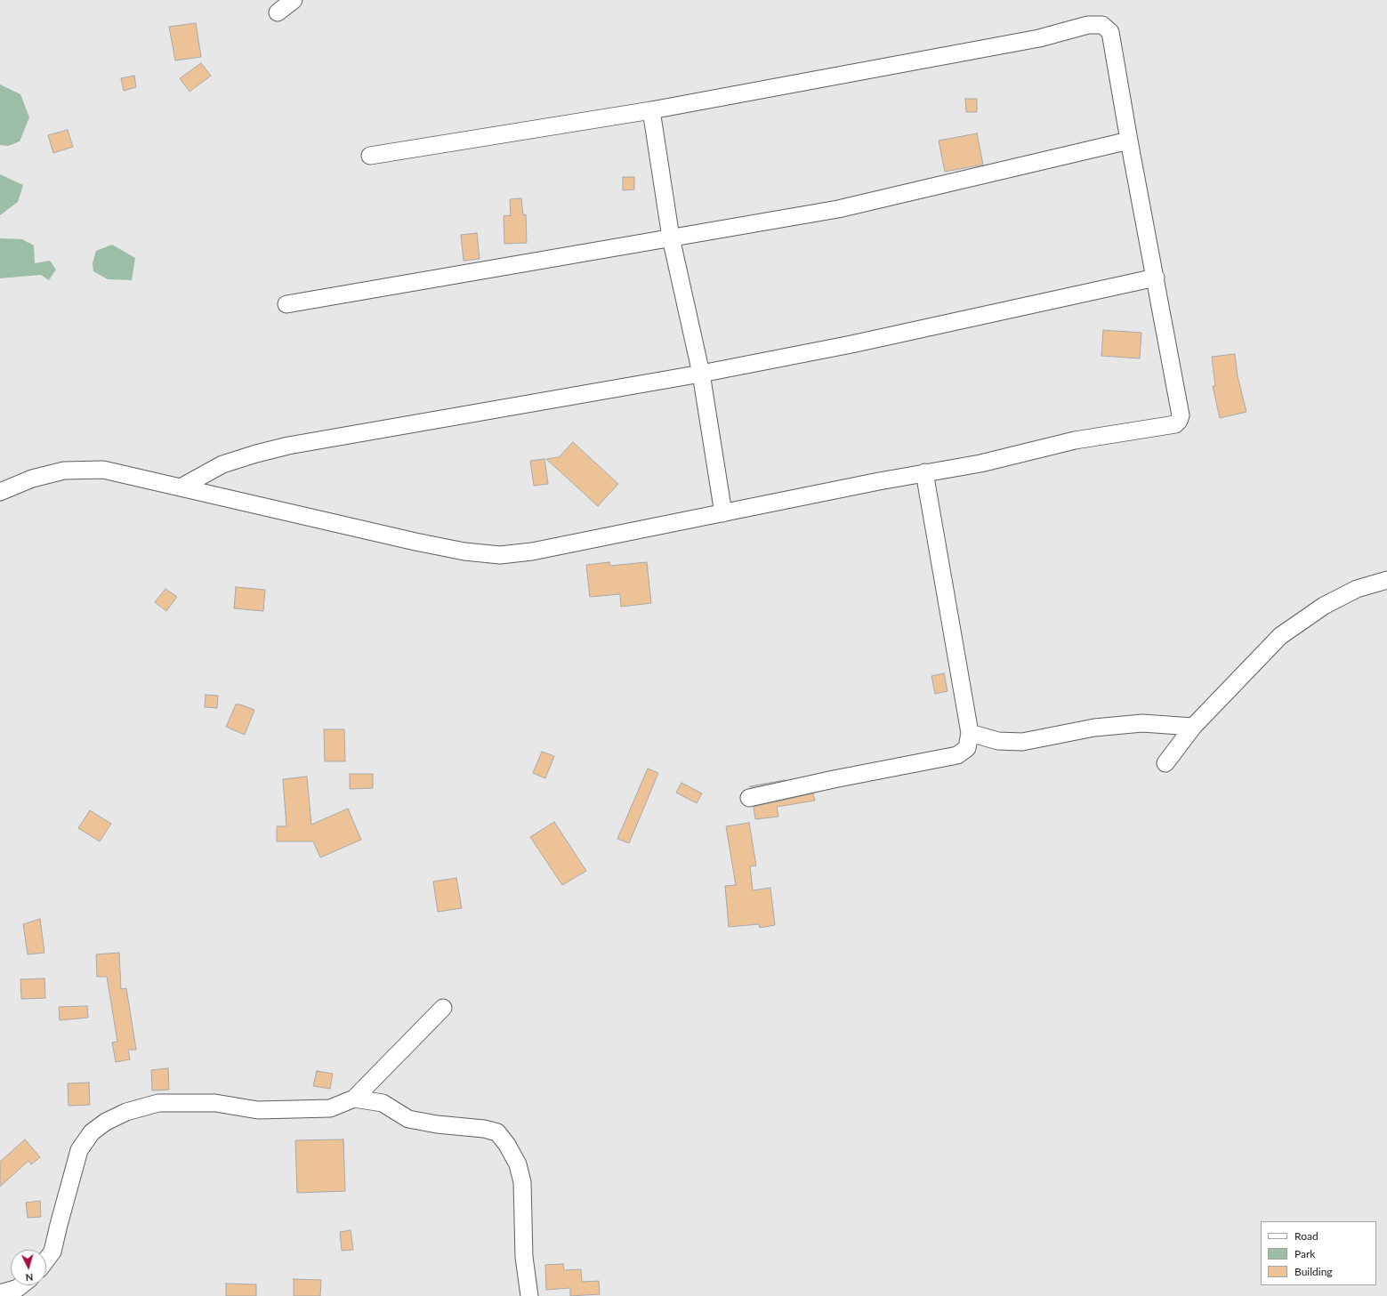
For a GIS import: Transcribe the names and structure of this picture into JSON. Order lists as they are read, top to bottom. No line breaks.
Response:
{"legend":["Road","Park","Building"],"north":"bottom"}
